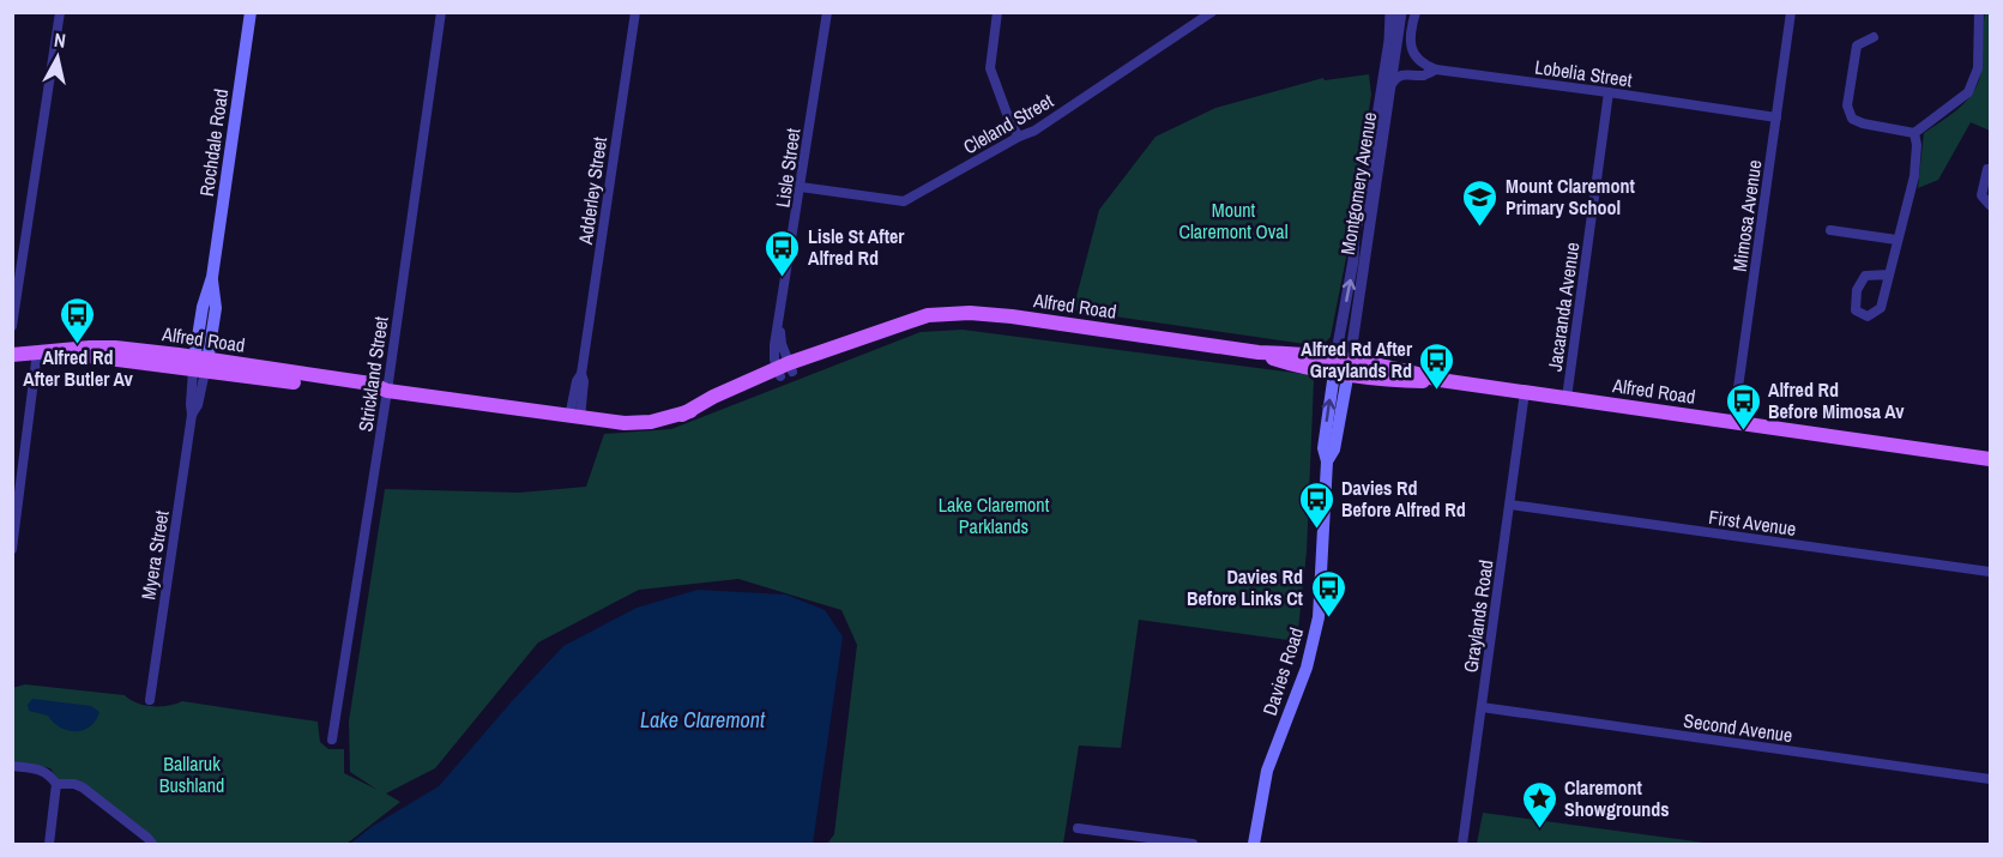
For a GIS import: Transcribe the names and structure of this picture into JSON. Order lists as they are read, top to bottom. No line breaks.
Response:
{"streets":{"main road":["Rochdale Road","Alfred Road","Davies Road"],"street":["Lobelia Street","Cleland Street","Lisle Street","Montgomery Avenue","Adderley Street","Mimosa Avenue","Jacaranda Avenue","Strickland Street","First Avenue","Myera Street","Graylands Road","Second Avenue"]},"crossings":[["Lobelia Street","Montgomery Avenue"],["Lobelia Street","Mimosa Avenue"],["Lobelia Street","Jacaranda Avenue"],["Cleland Street","Lisle Street"],["Rochdale Road","Alfred Road"],["Rochdale Road","Myera Street"],["Lisle Street","Alfred Road"],["Montgomery Avenue","Alfred Road"],["Montgomery Avenue","Davies Road"],["Adderley Street","Alfred Road"],["Mimosa Avenue","Alfred Road"],["Alfred Road","Jacaranda Avenue"],["Alfred Road","Strickland Street"],["Alfred Road","Myera Street"],["Alfred Road","Graylands Road"],["Alfred Road","Davies Road"],["First Avenue","Graylands Road"],["Graylands Road","Second Avenue"]],"water":["Lake Claremont"],"parks":["Mount Claremont Oval","Lake Claremont Parklands","Ballaruk Bushland"],"places":{"school or university":["Mount Claremont Primary School"],"bus stop":["Lisle St After Alfred Rd","Alfred Rd After Butler Av","Alfred Rd After Graylands Rd","Alfred Rd Before Mimosa Av","Davies Rd Before Alfred Rd","Davies Rd Before Links Ct"],"place":["Claremont Showgrounds"]},"north":"top"}
